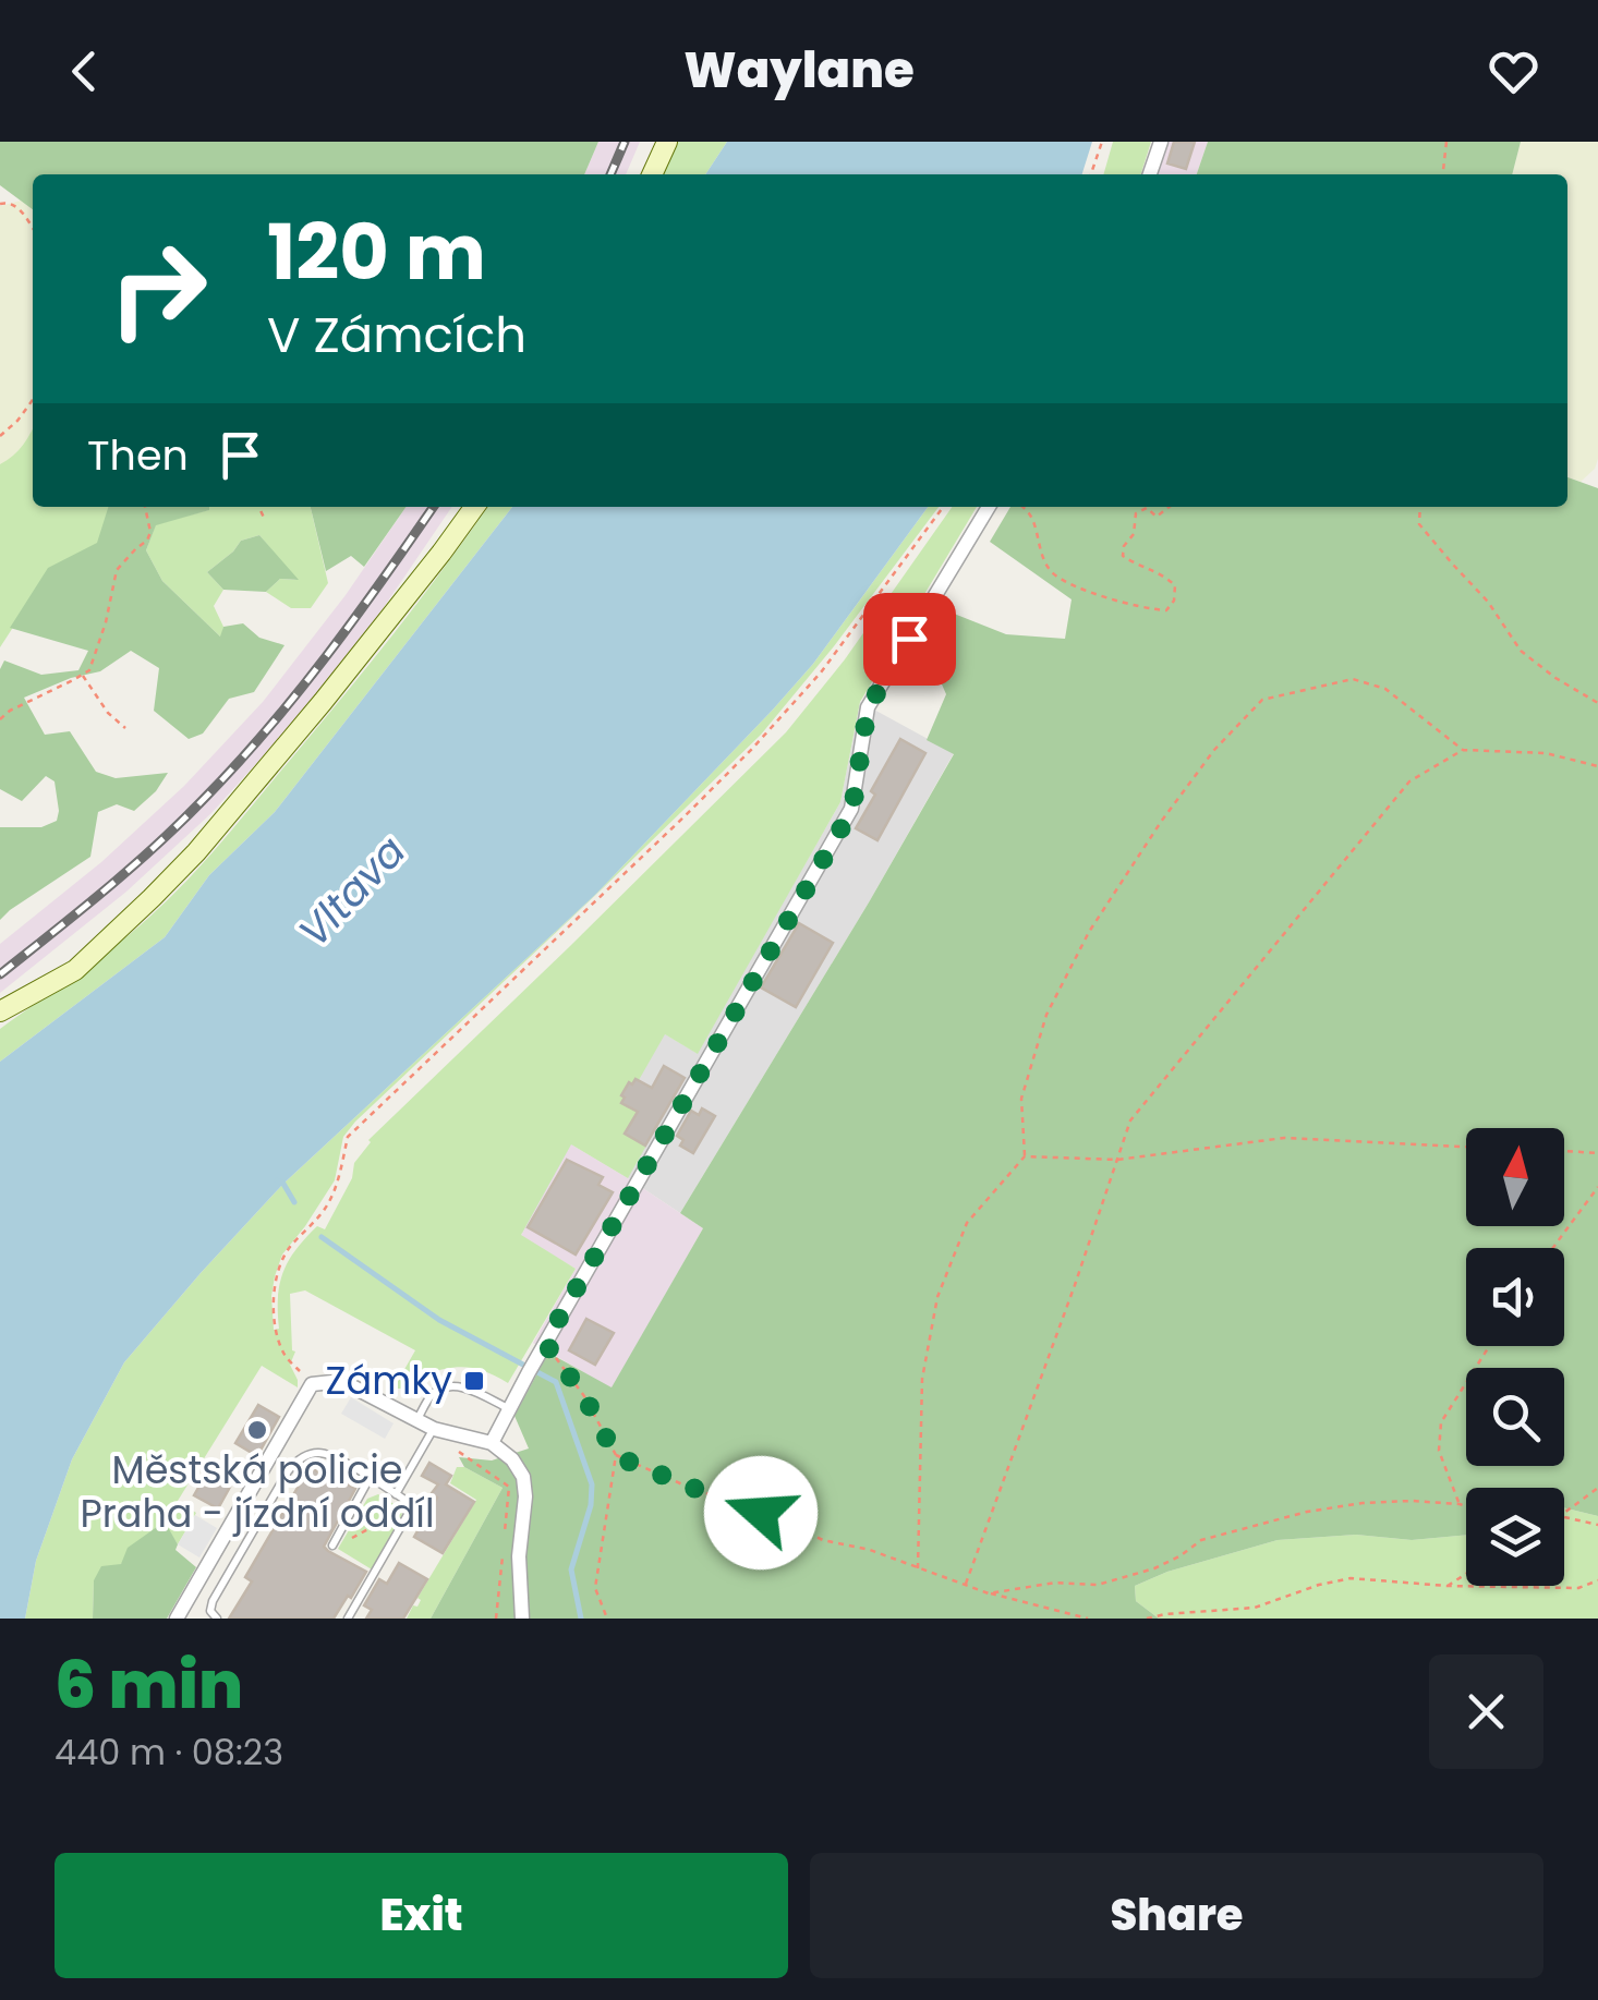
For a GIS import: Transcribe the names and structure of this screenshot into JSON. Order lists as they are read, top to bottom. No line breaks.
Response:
{"water":["Vltava"],"places":{"transit":["Zámky"],"other":["Městská policie Praha - jízdní oddíl"]},"north":"top","page":{"header":"Waylane","turn":["120 m","V Zámcích"],"then":"Then","heading":["6 min","440 m · 08:23"],"buttons":["Exit","Share"]}}
